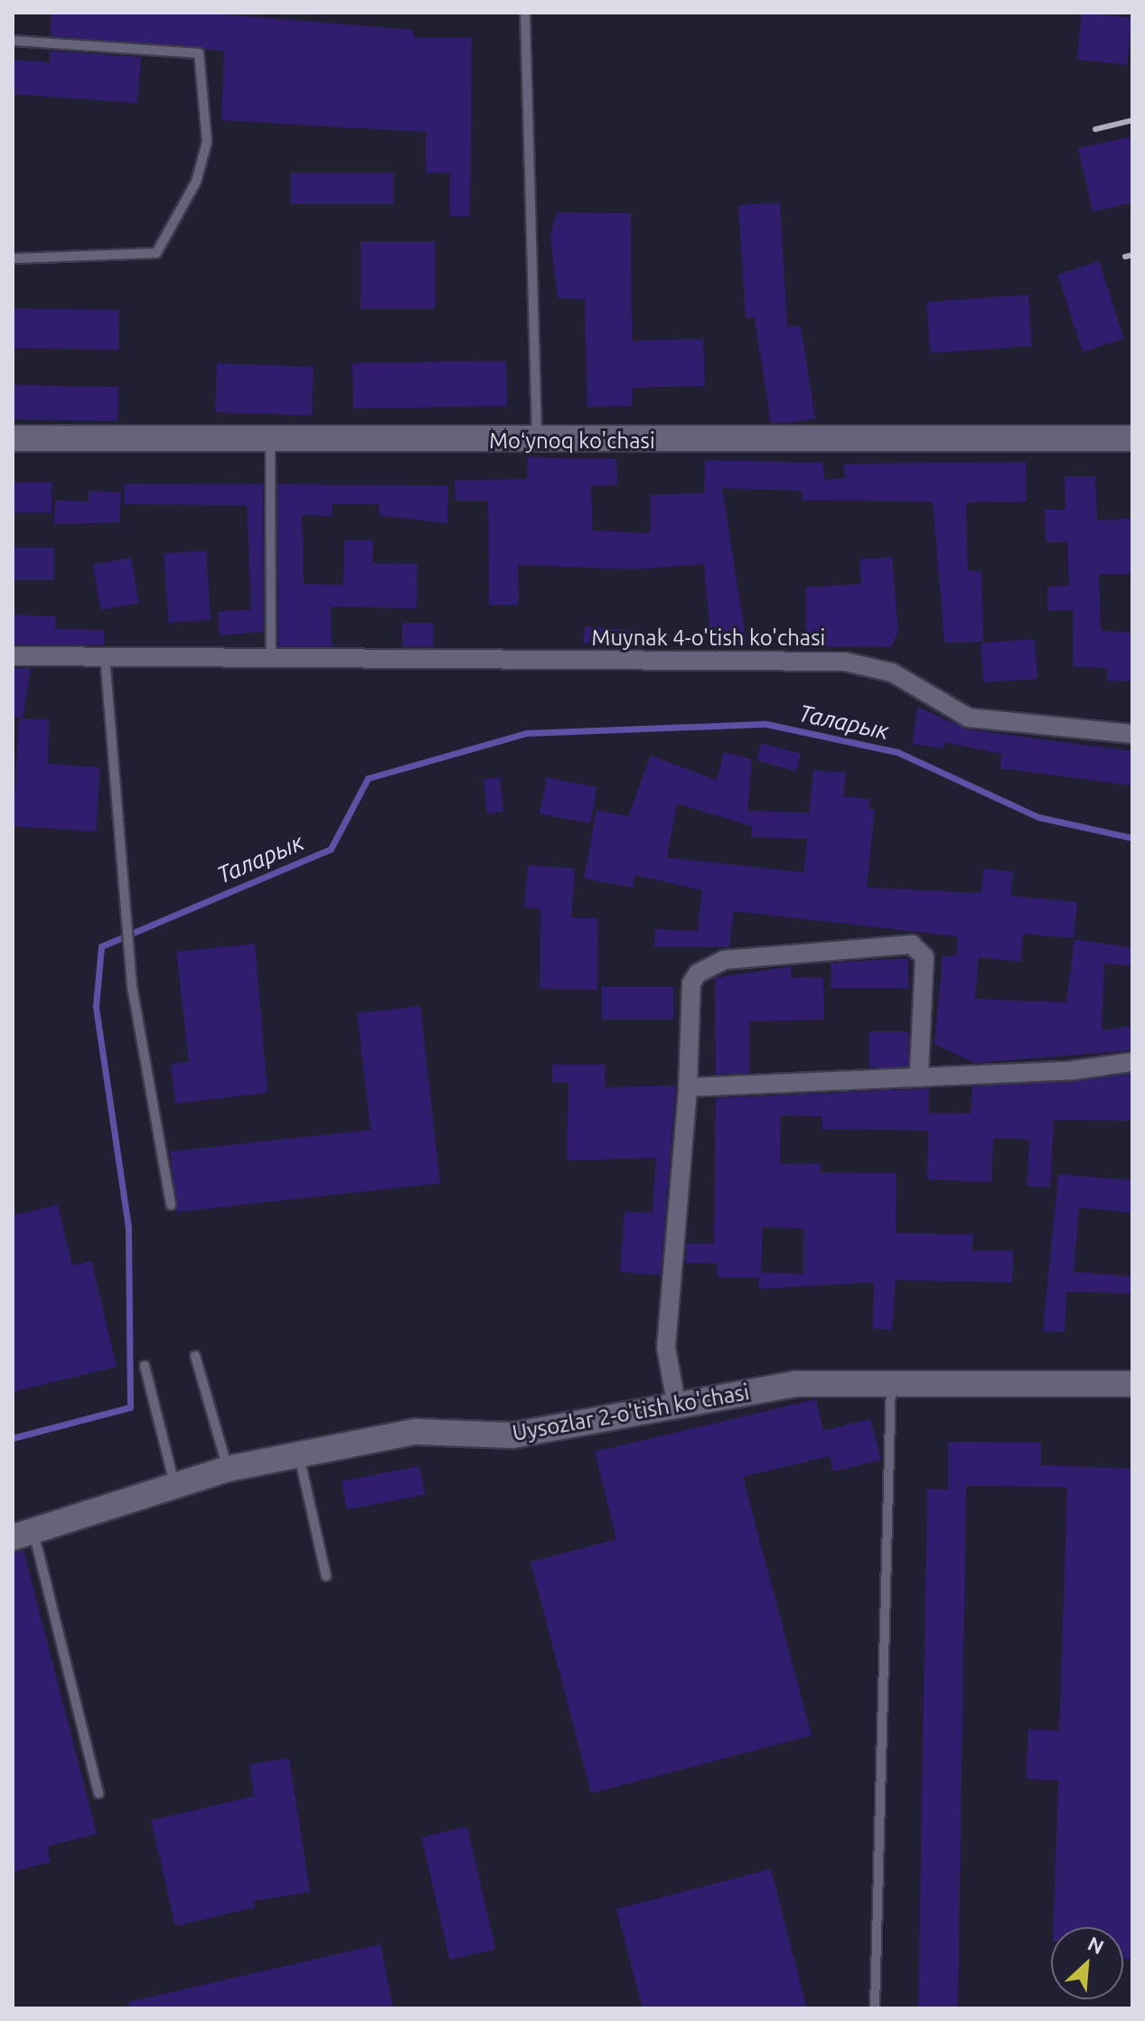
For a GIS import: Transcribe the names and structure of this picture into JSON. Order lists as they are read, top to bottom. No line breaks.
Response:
{"streets":{"street":["Moʻynoq ko'chasi","Muynak 4-o'tish ko'chasi","Uysozlar 2-o'tish ko'chasi"]},"water":["Таларык"],"north":"top right"}
